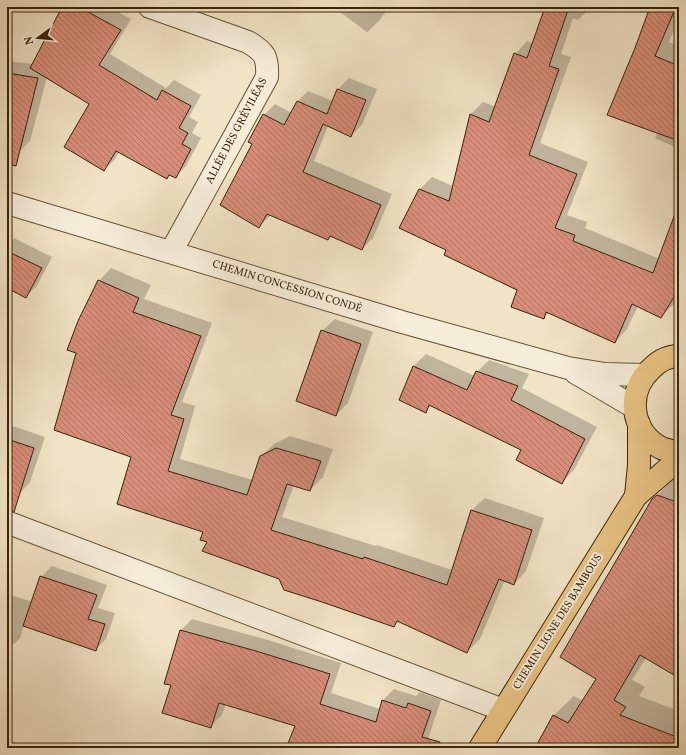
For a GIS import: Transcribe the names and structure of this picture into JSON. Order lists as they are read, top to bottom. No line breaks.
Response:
{"streets":{"main road":["CHEMIN LIGNE DES BAMBOUS"],"street":["ALLÉE DES GRÉVILÉAS","CHEMIN CONCESSION CONDÉ"]},"crossings":[["ALLÉE DES GRÉVILÉAS","CHEMIN CONCESSION CONDÉ"],["CHEMIN CONCESSION CONDÉ","CHEMIN LIGNE DES BAMBOUS"]],"north":"left"}
